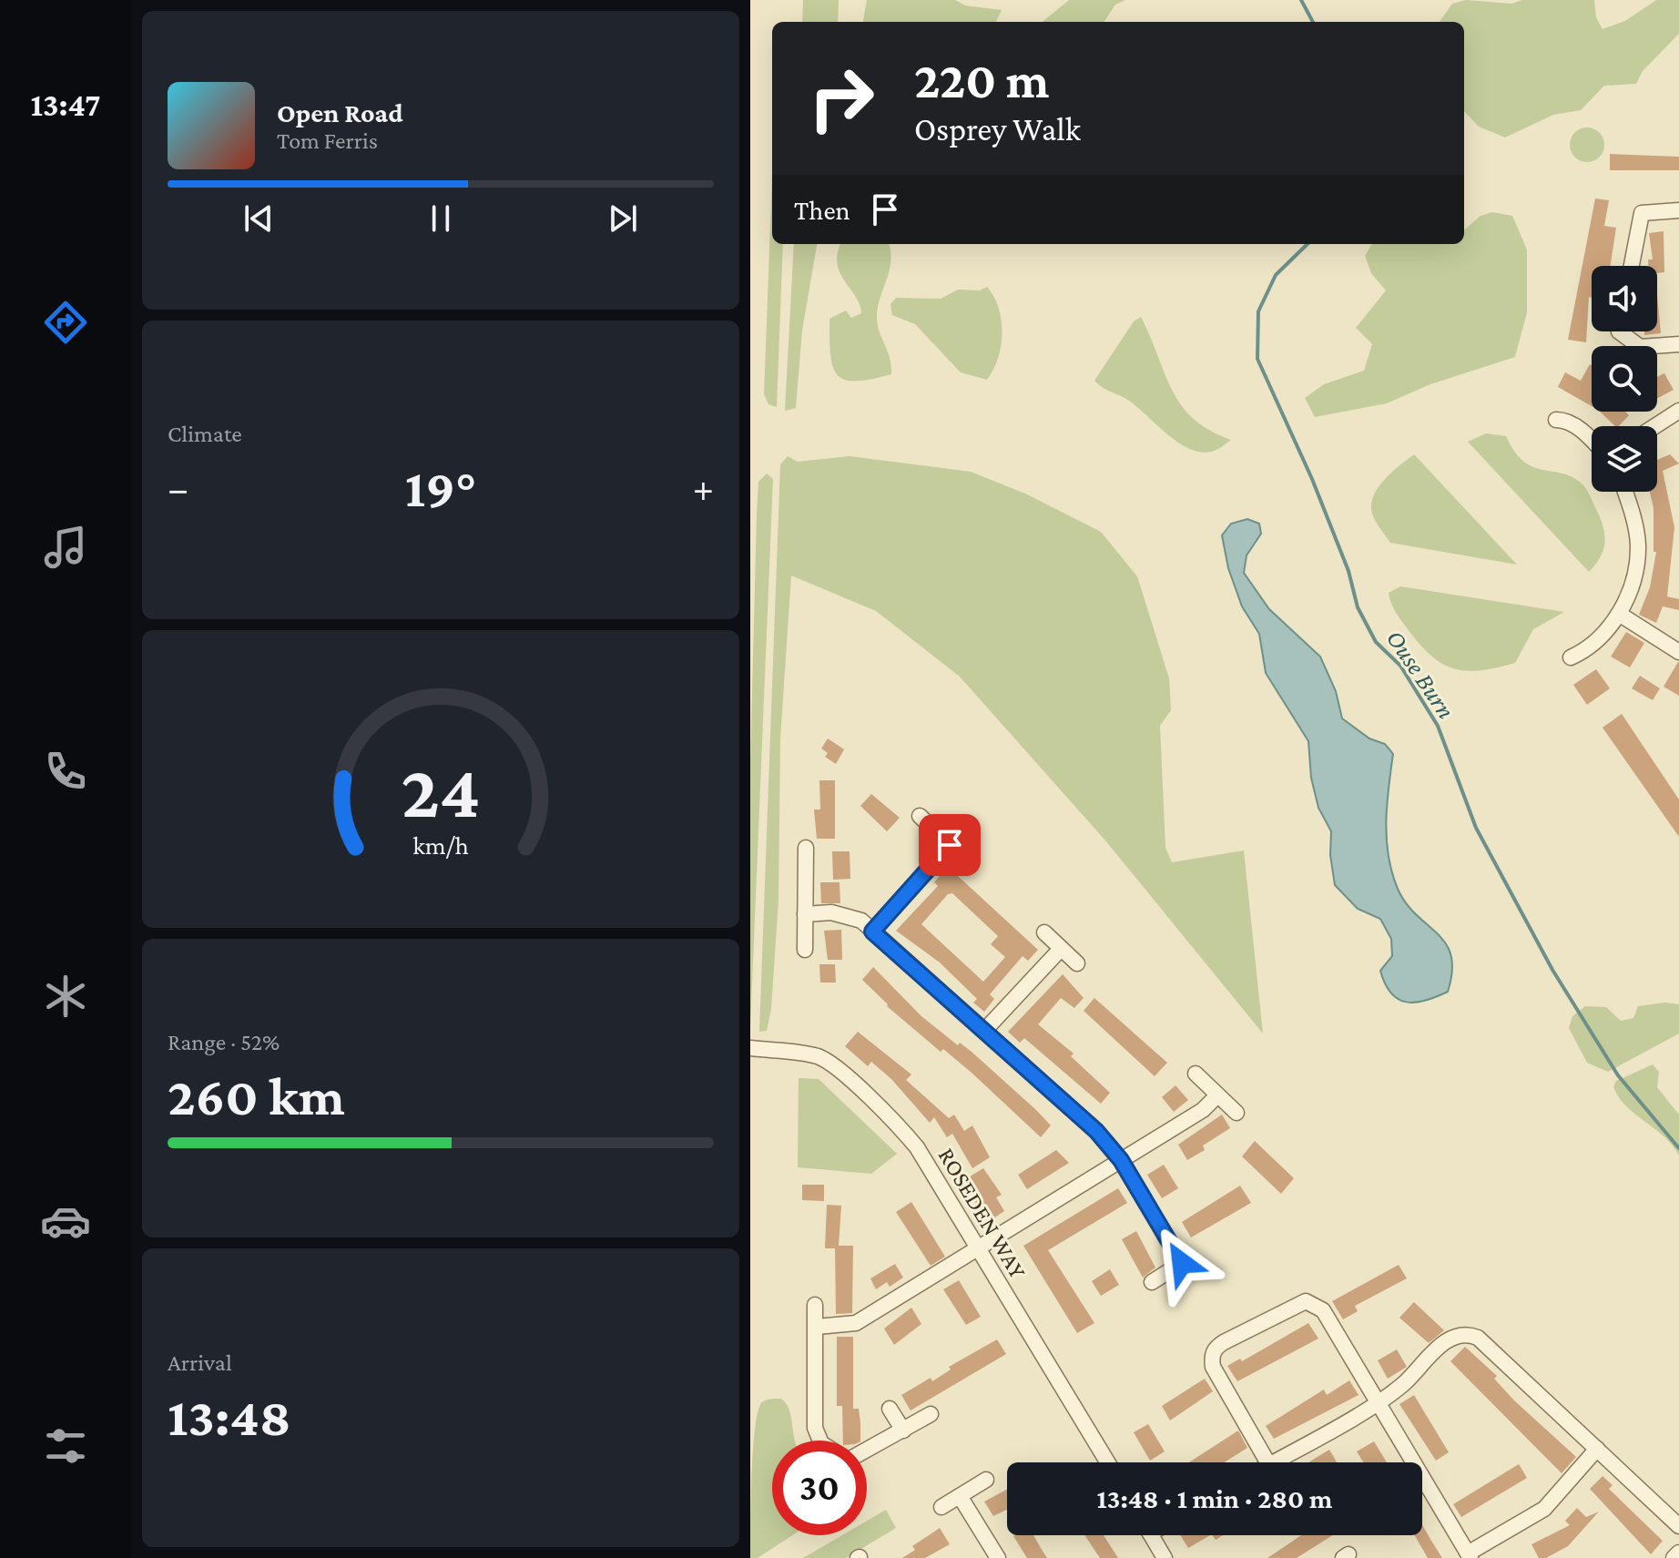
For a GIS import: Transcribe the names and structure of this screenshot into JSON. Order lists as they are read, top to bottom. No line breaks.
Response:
{"streets":{"street":["ROSEDEN WAY"]},"water":["Ouse Burn"],"page":{"tabs":"13:47","turn":["220 m","Osprey Walk"],"song":["Open Road","Tom Ferris"],"then":"Then","tile":["Climate",["Range · 52%","260 km"],["Arrival","13:48"]],"heat":["−","19°","+"],"limit":"30","trip":"13:48 · 1 min · 280 m","gauge":["24","km/h"]}}
